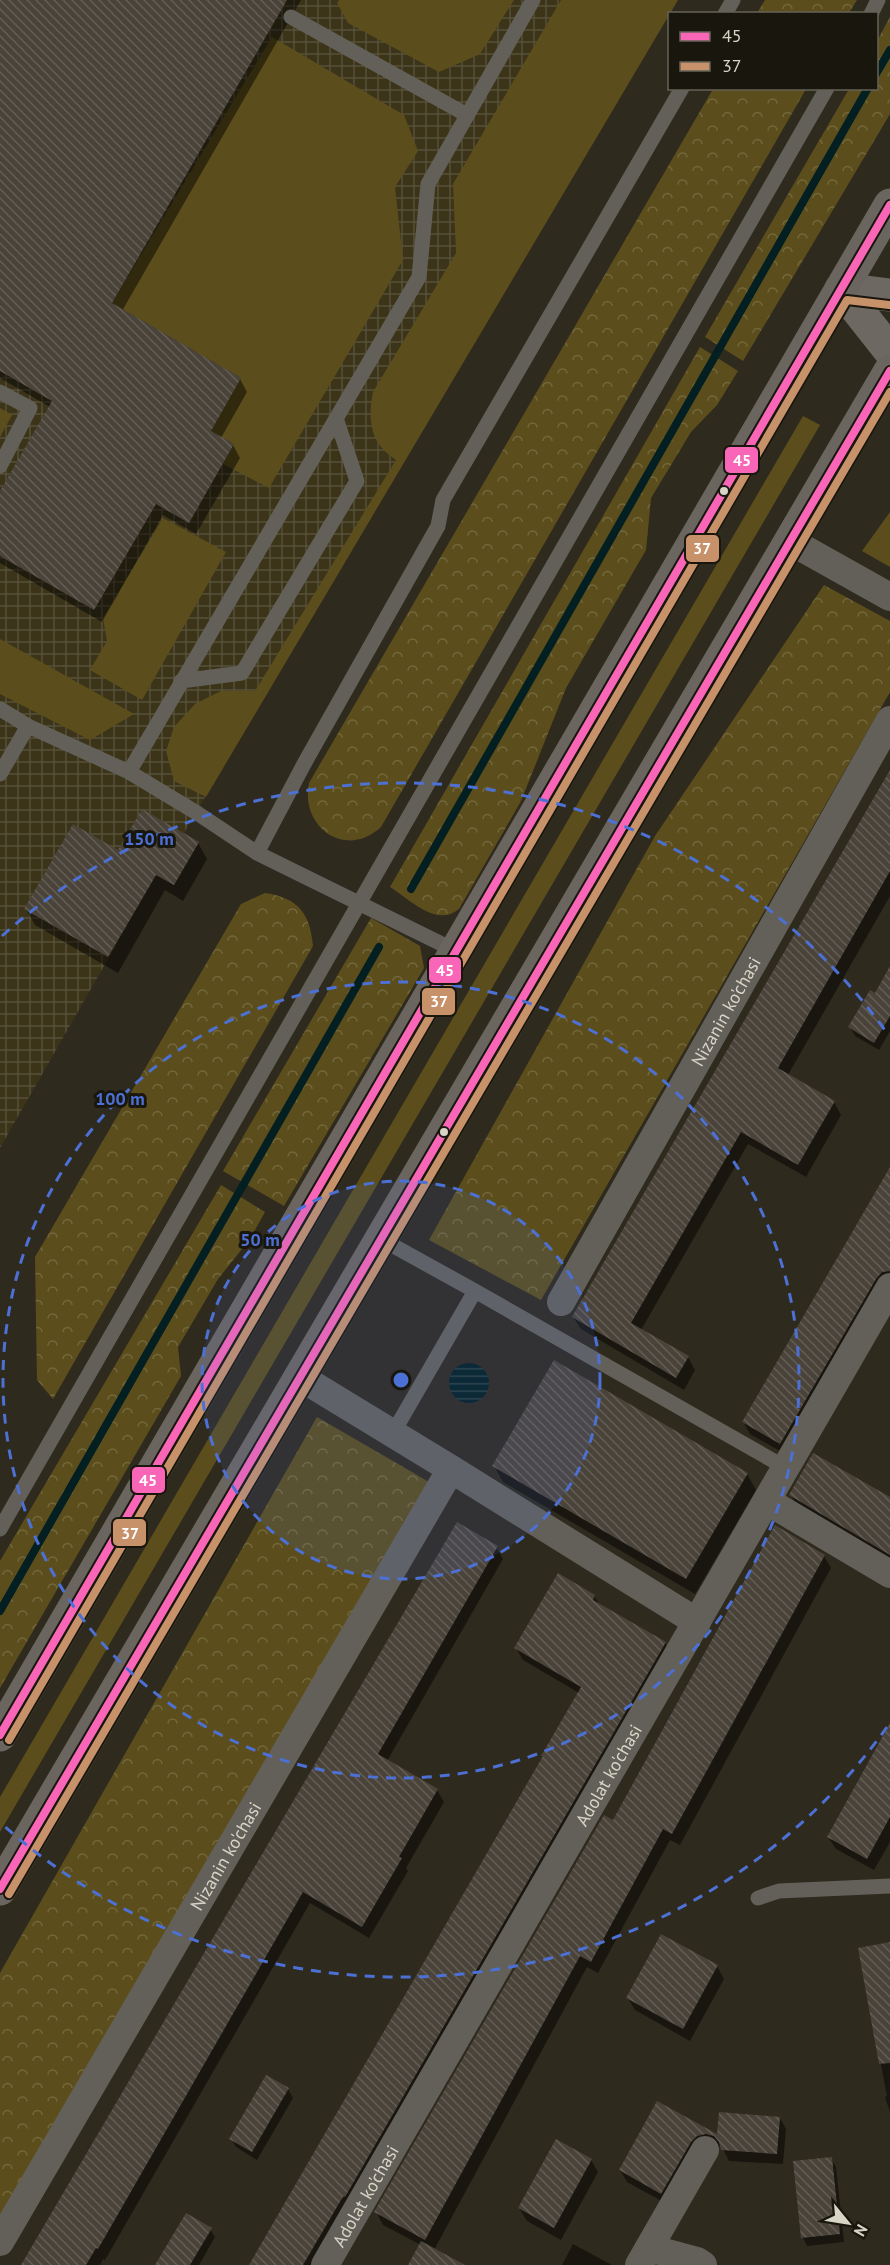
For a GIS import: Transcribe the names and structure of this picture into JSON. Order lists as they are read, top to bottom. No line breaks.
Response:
{"streets":{"street":["Nizanin ko'chasi","Adolat ko'chasi"]},"lines":["transit line 45","transit line 37"],"legend":["45","37"],"north":"bottom right","rings":["150 m","100 m","50 m"]}
